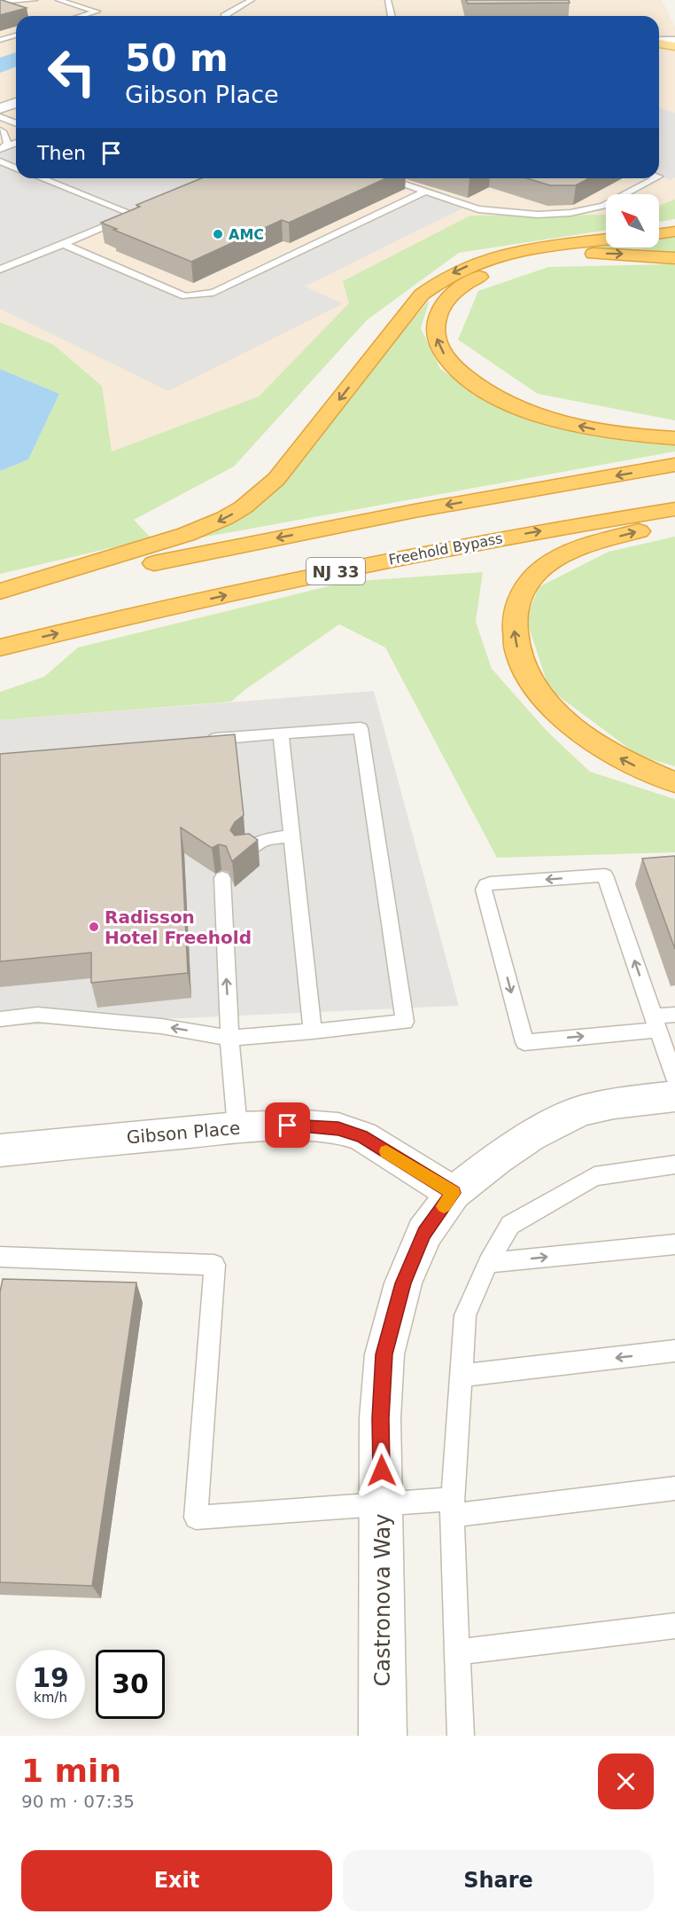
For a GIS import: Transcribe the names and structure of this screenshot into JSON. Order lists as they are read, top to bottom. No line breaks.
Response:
{"streets":{"highway":["Freehold Bypass","NJ 33"],"street":["Gibson Place","Castronova Way"]},"crossings":[["Gibson Place","Castronova Way"]],"places":["AMC","Radisson Hotel Freehold"],"north":"top left","page":{"turn":["50 m","Gibson Place"],"then":"Then","speed":"19 km/h","limit":"30","heading":["1 min","90 m · 07:35"],"buttons":["Exit","Share"]}}
